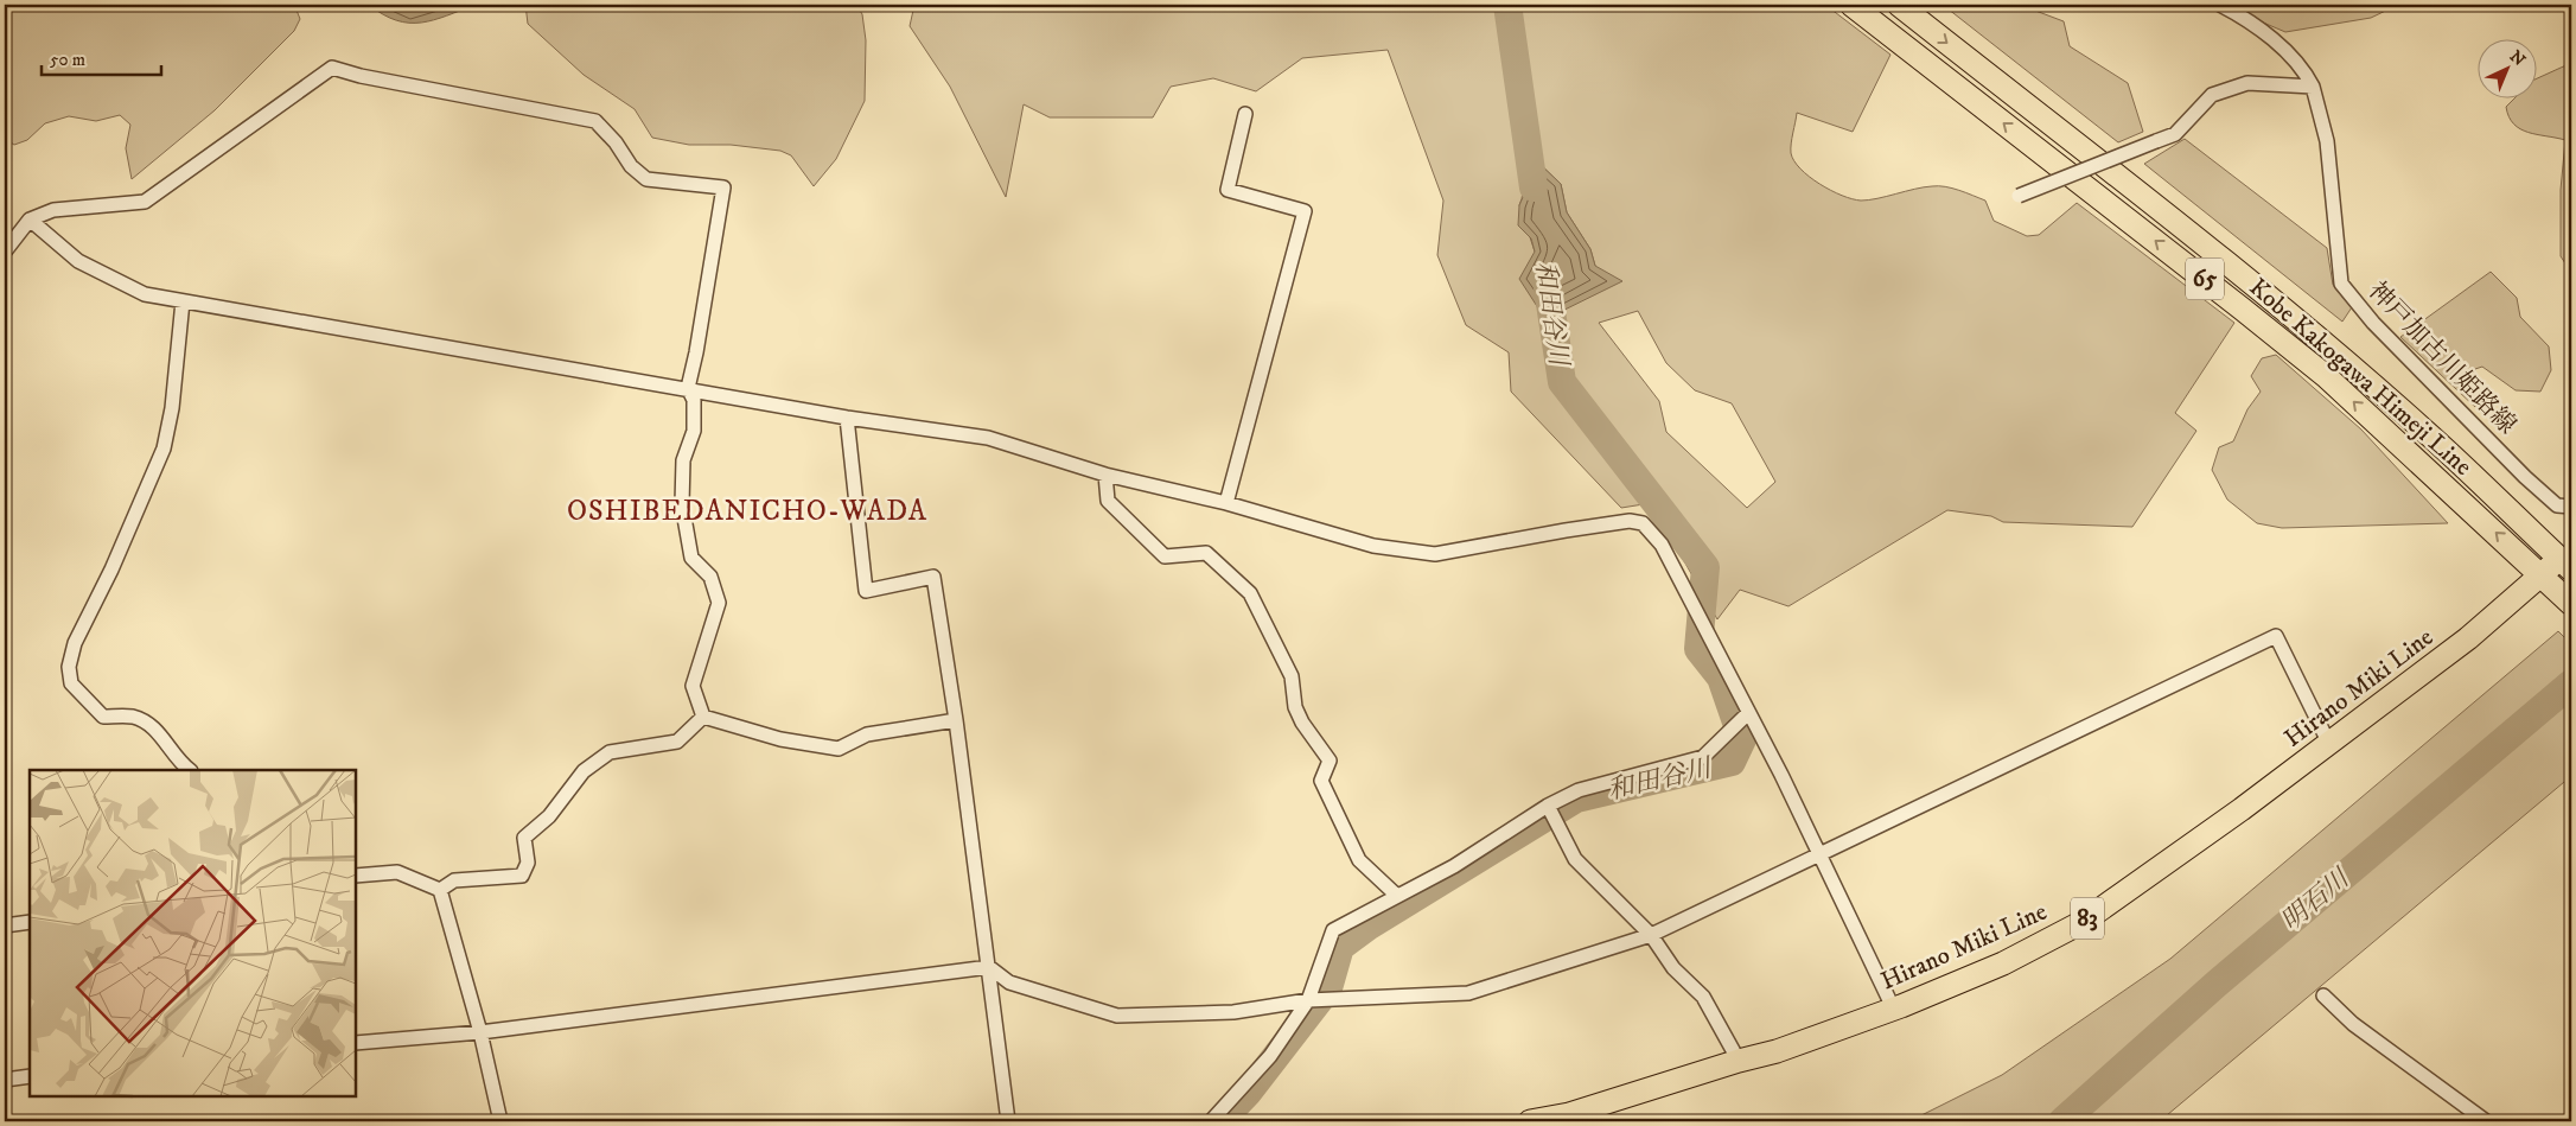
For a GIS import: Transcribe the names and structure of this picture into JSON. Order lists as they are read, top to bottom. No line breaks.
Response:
{"streets":{"main road":["65","Kobe Kakogawa Himeji Line","Hirano Miki Line","83"],"street":["神戸加古川姫路線"]},"crossings":[["Kobe Kakogawa Himeji Line","Hirano Miki Line"]],"districts":["OSHIBEDANICHO-WADA"],"water":["和田谷川","明石川"],"scale_bar":"50 m","north":"top right"}
